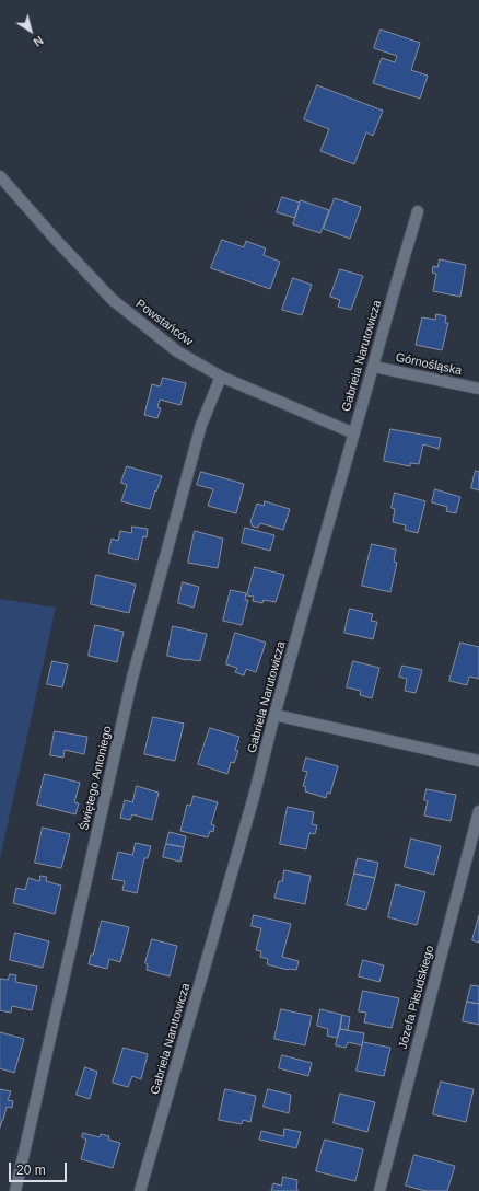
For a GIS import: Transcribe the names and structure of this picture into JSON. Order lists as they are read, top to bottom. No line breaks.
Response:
{"streets":{"street":["Powstańców","Gabriela Narutowicza","Górnośląska","Świętego Antoniego","Józefa Piłsudskiego"]},"crossings":[["Powstańców","Gabriela Narutowicza"],["Powstańców","Świętego Antoniego"],["Gabriela Narutowicza","Górnośląska"]],"scale_bar":"20 m","north":"bottom right"}
